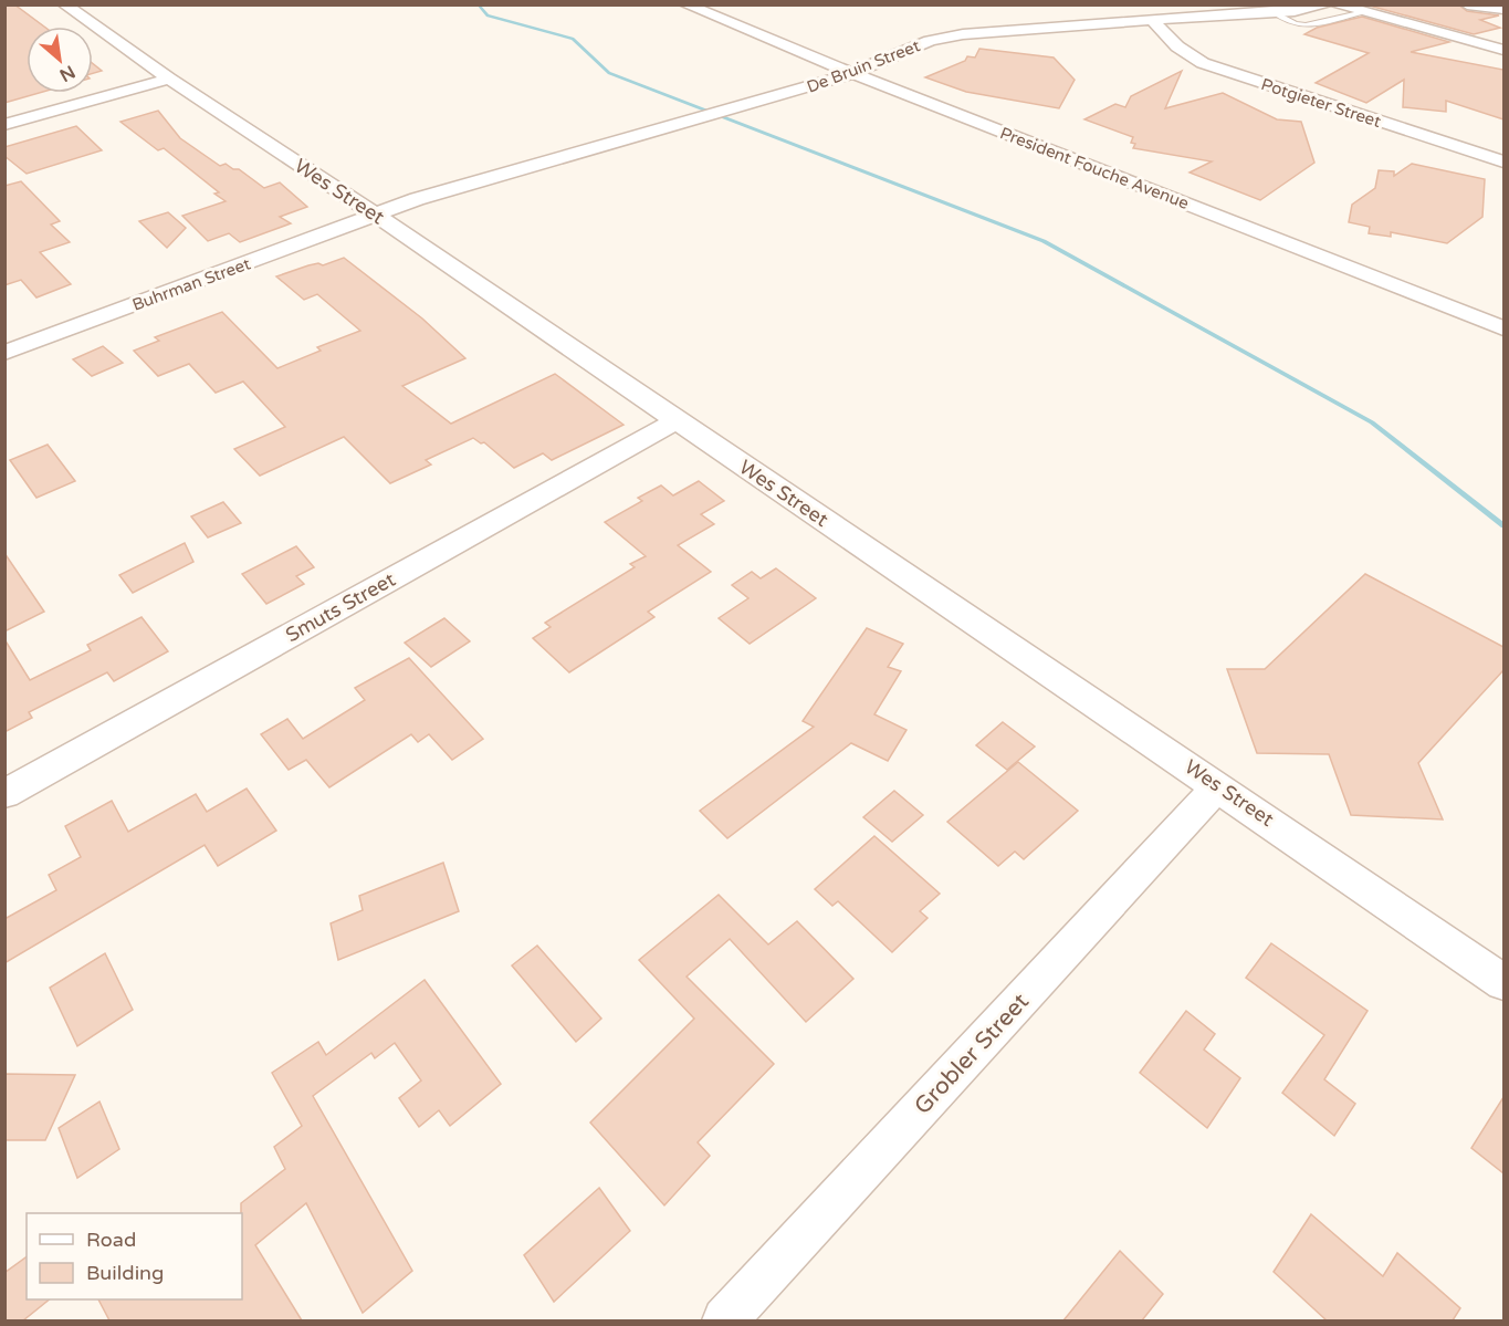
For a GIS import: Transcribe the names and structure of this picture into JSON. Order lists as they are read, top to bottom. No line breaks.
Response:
{"streets":{"street":["De Bruin Street","Potgieter Street","President Fouche Avenue","Wes Street","Buhrman Street","Smuts Street","Grobler Street"]},"crossings":[["De Bruin Street","Potgieter Street"],["De Bruin Street","President Fouche Avenue"],["De Bruin Street","Wes Street"],["De Bruin Street","Buhrman Street"],["Wes Street","Buhrman Street"],["Wes Street","Smuts Street"],["Wes Street","Grobler Street"]],"legend":["Road","Building"],"north":"bottom right"}
